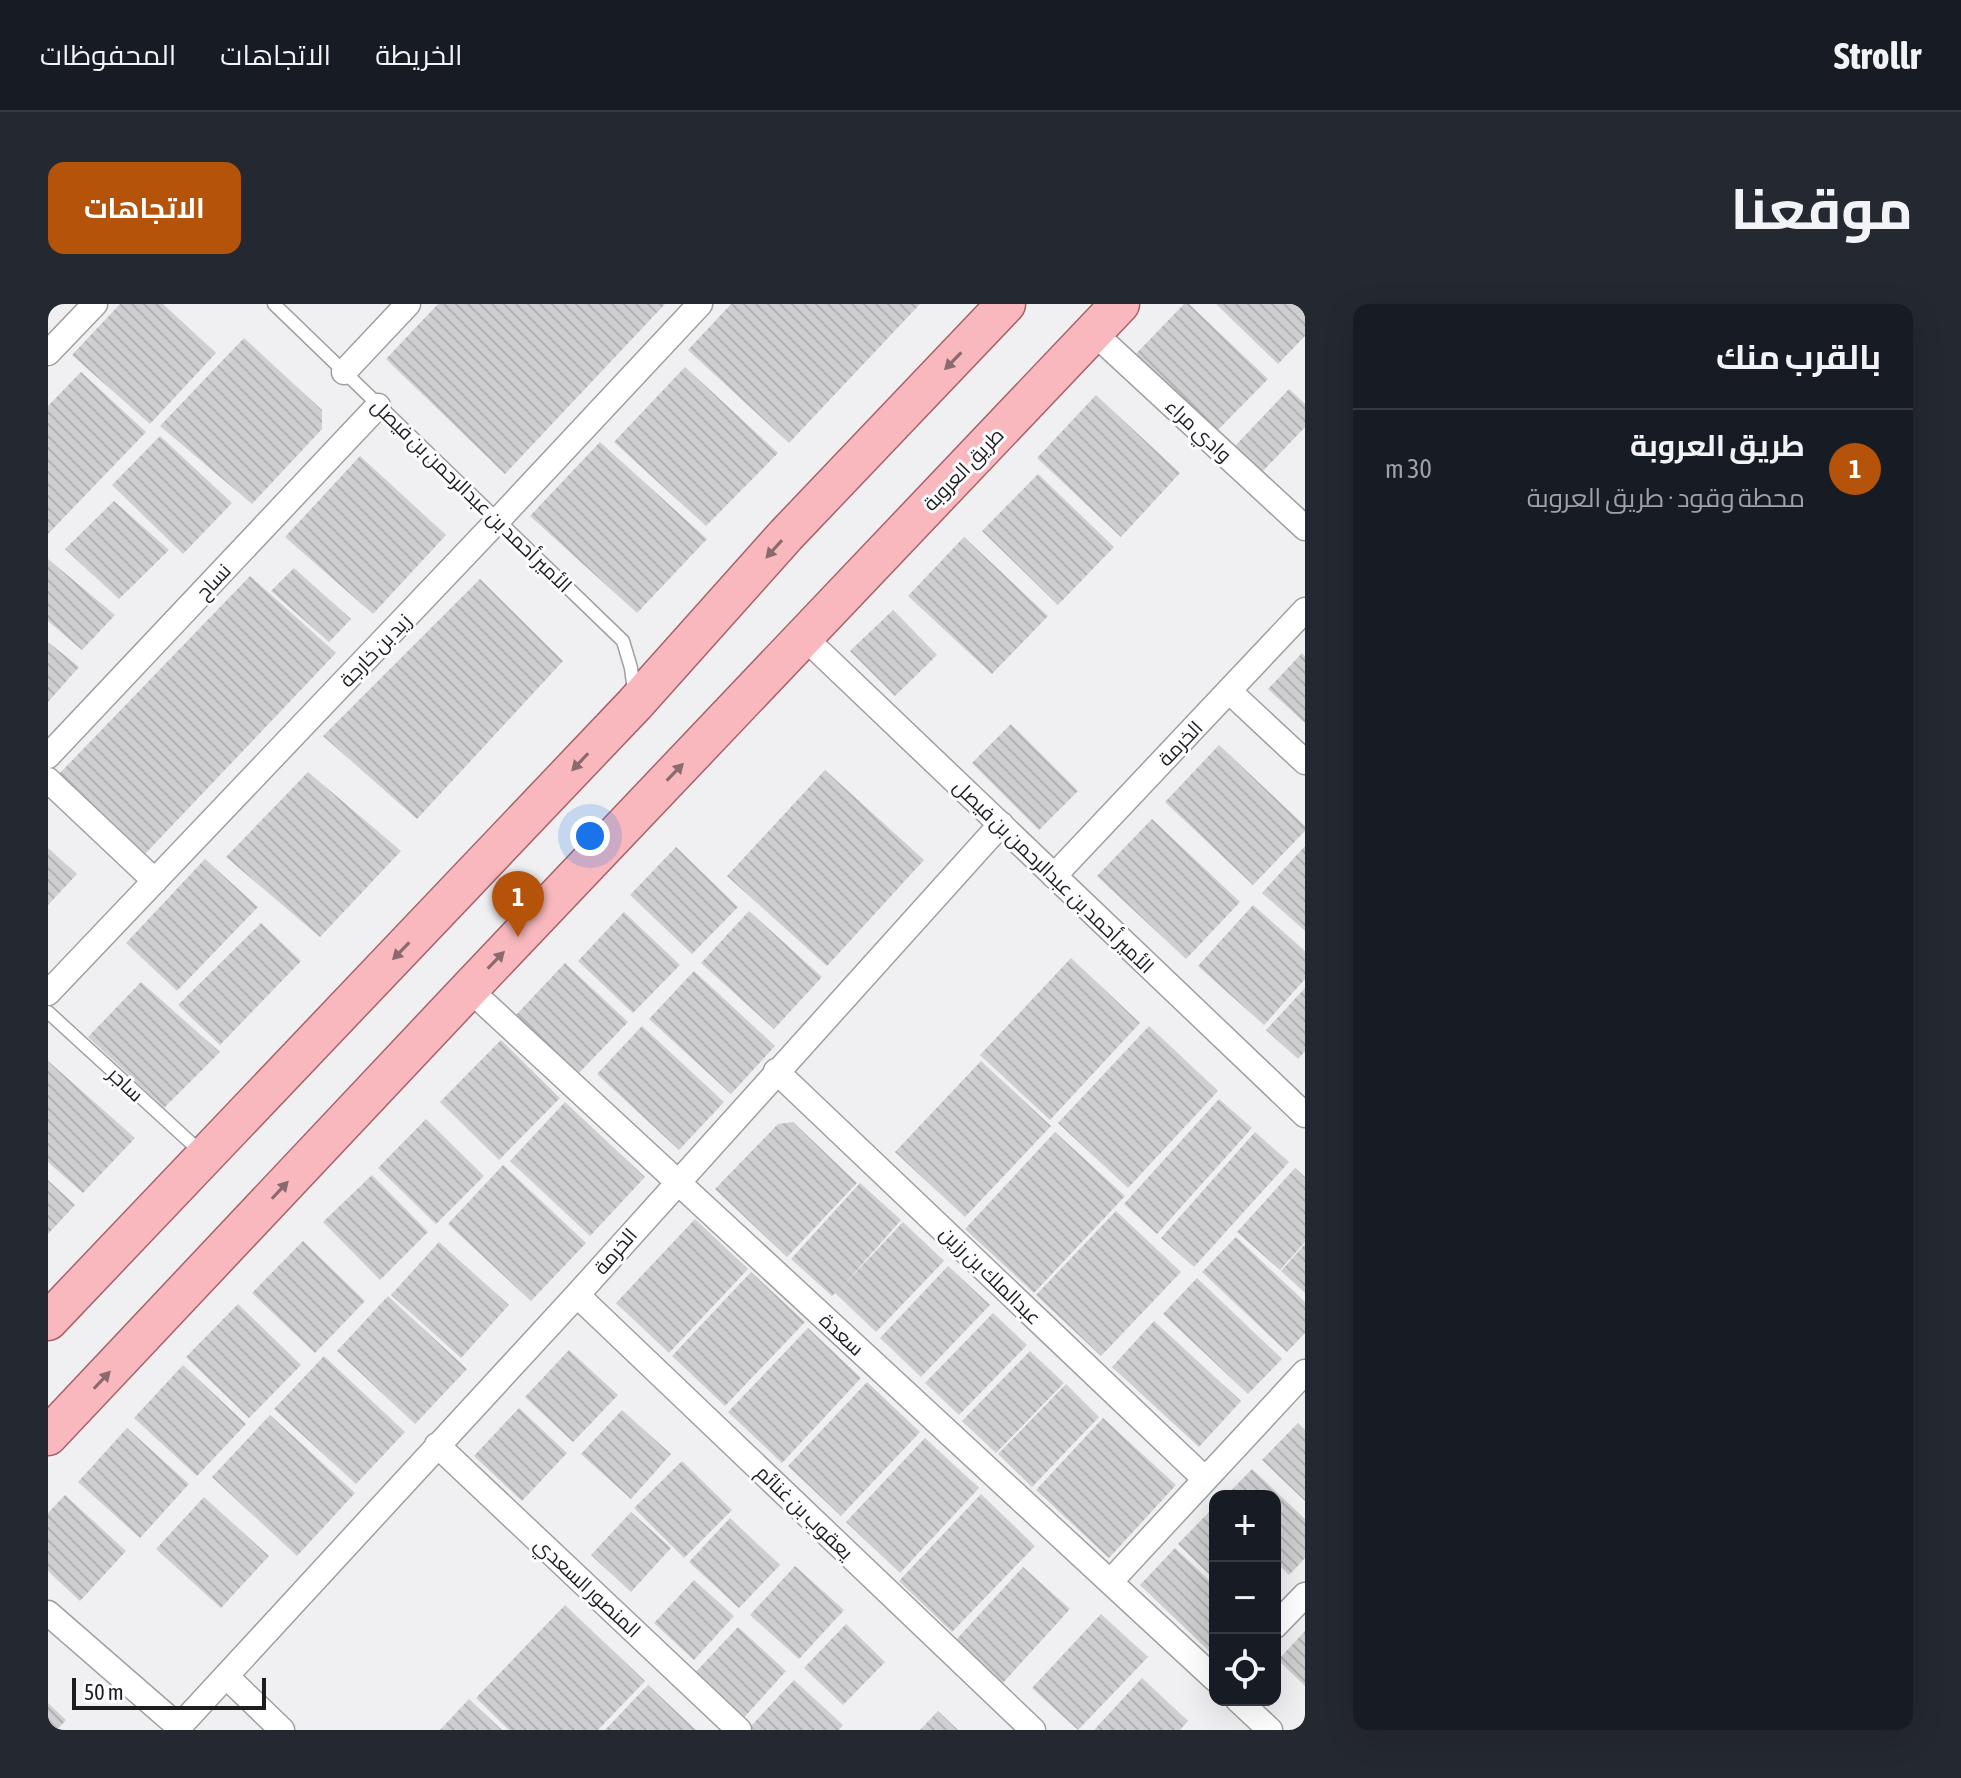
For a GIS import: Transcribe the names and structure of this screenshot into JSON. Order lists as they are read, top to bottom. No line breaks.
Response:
{"streets":{"main road":["طريق العروبة"],"street":["وادي مراء","الأمير أحمد بن عبدالرحمن بن فيصل","نساح","زيد بن خارجة","الخرمة","عبدالملك بن رزين","سعدة","يعقوب بن غنائم","المنصور السعدي"],"lane":["ساجر"]},"crossings":[["وادي مراء","طريق العروبة"],["طريق العروبة","الأمير أحمد بن عبدالرحمن بن فيصل"],["طريق العروبة","سعدة"],["الأمير أحمد بن عبدالرحمن بن فيصل","نساح"],["الأمير أحمد بن عبدالرحمن بن فيصل","زيد بن خارجة"],["الأمير أحمد بن عبدالرحمن بن فيصل","الخرمة"],["الخرمة","عبدالملك بن رزين"],["الخرمة","سعدة"],["الخرمة","يعقوب بن غنائم"],["الخرمة","المنصور السعدي"]],"scale_bar":"50 m","page":{"header":"Strollr","nav":["الخريطة","الاتجاهات","المحفوظات"],"title":"موقعنا","buttons":"الاتجاهات","heading":"بالقرب منك","list":[{"mark":"1","name":"طريق العروبة","note":"محطة وقود · طريق العروبة","value":"30 m"}],"pins":"1","map_buttons":["+","−"],"scale":"50 m"}}
